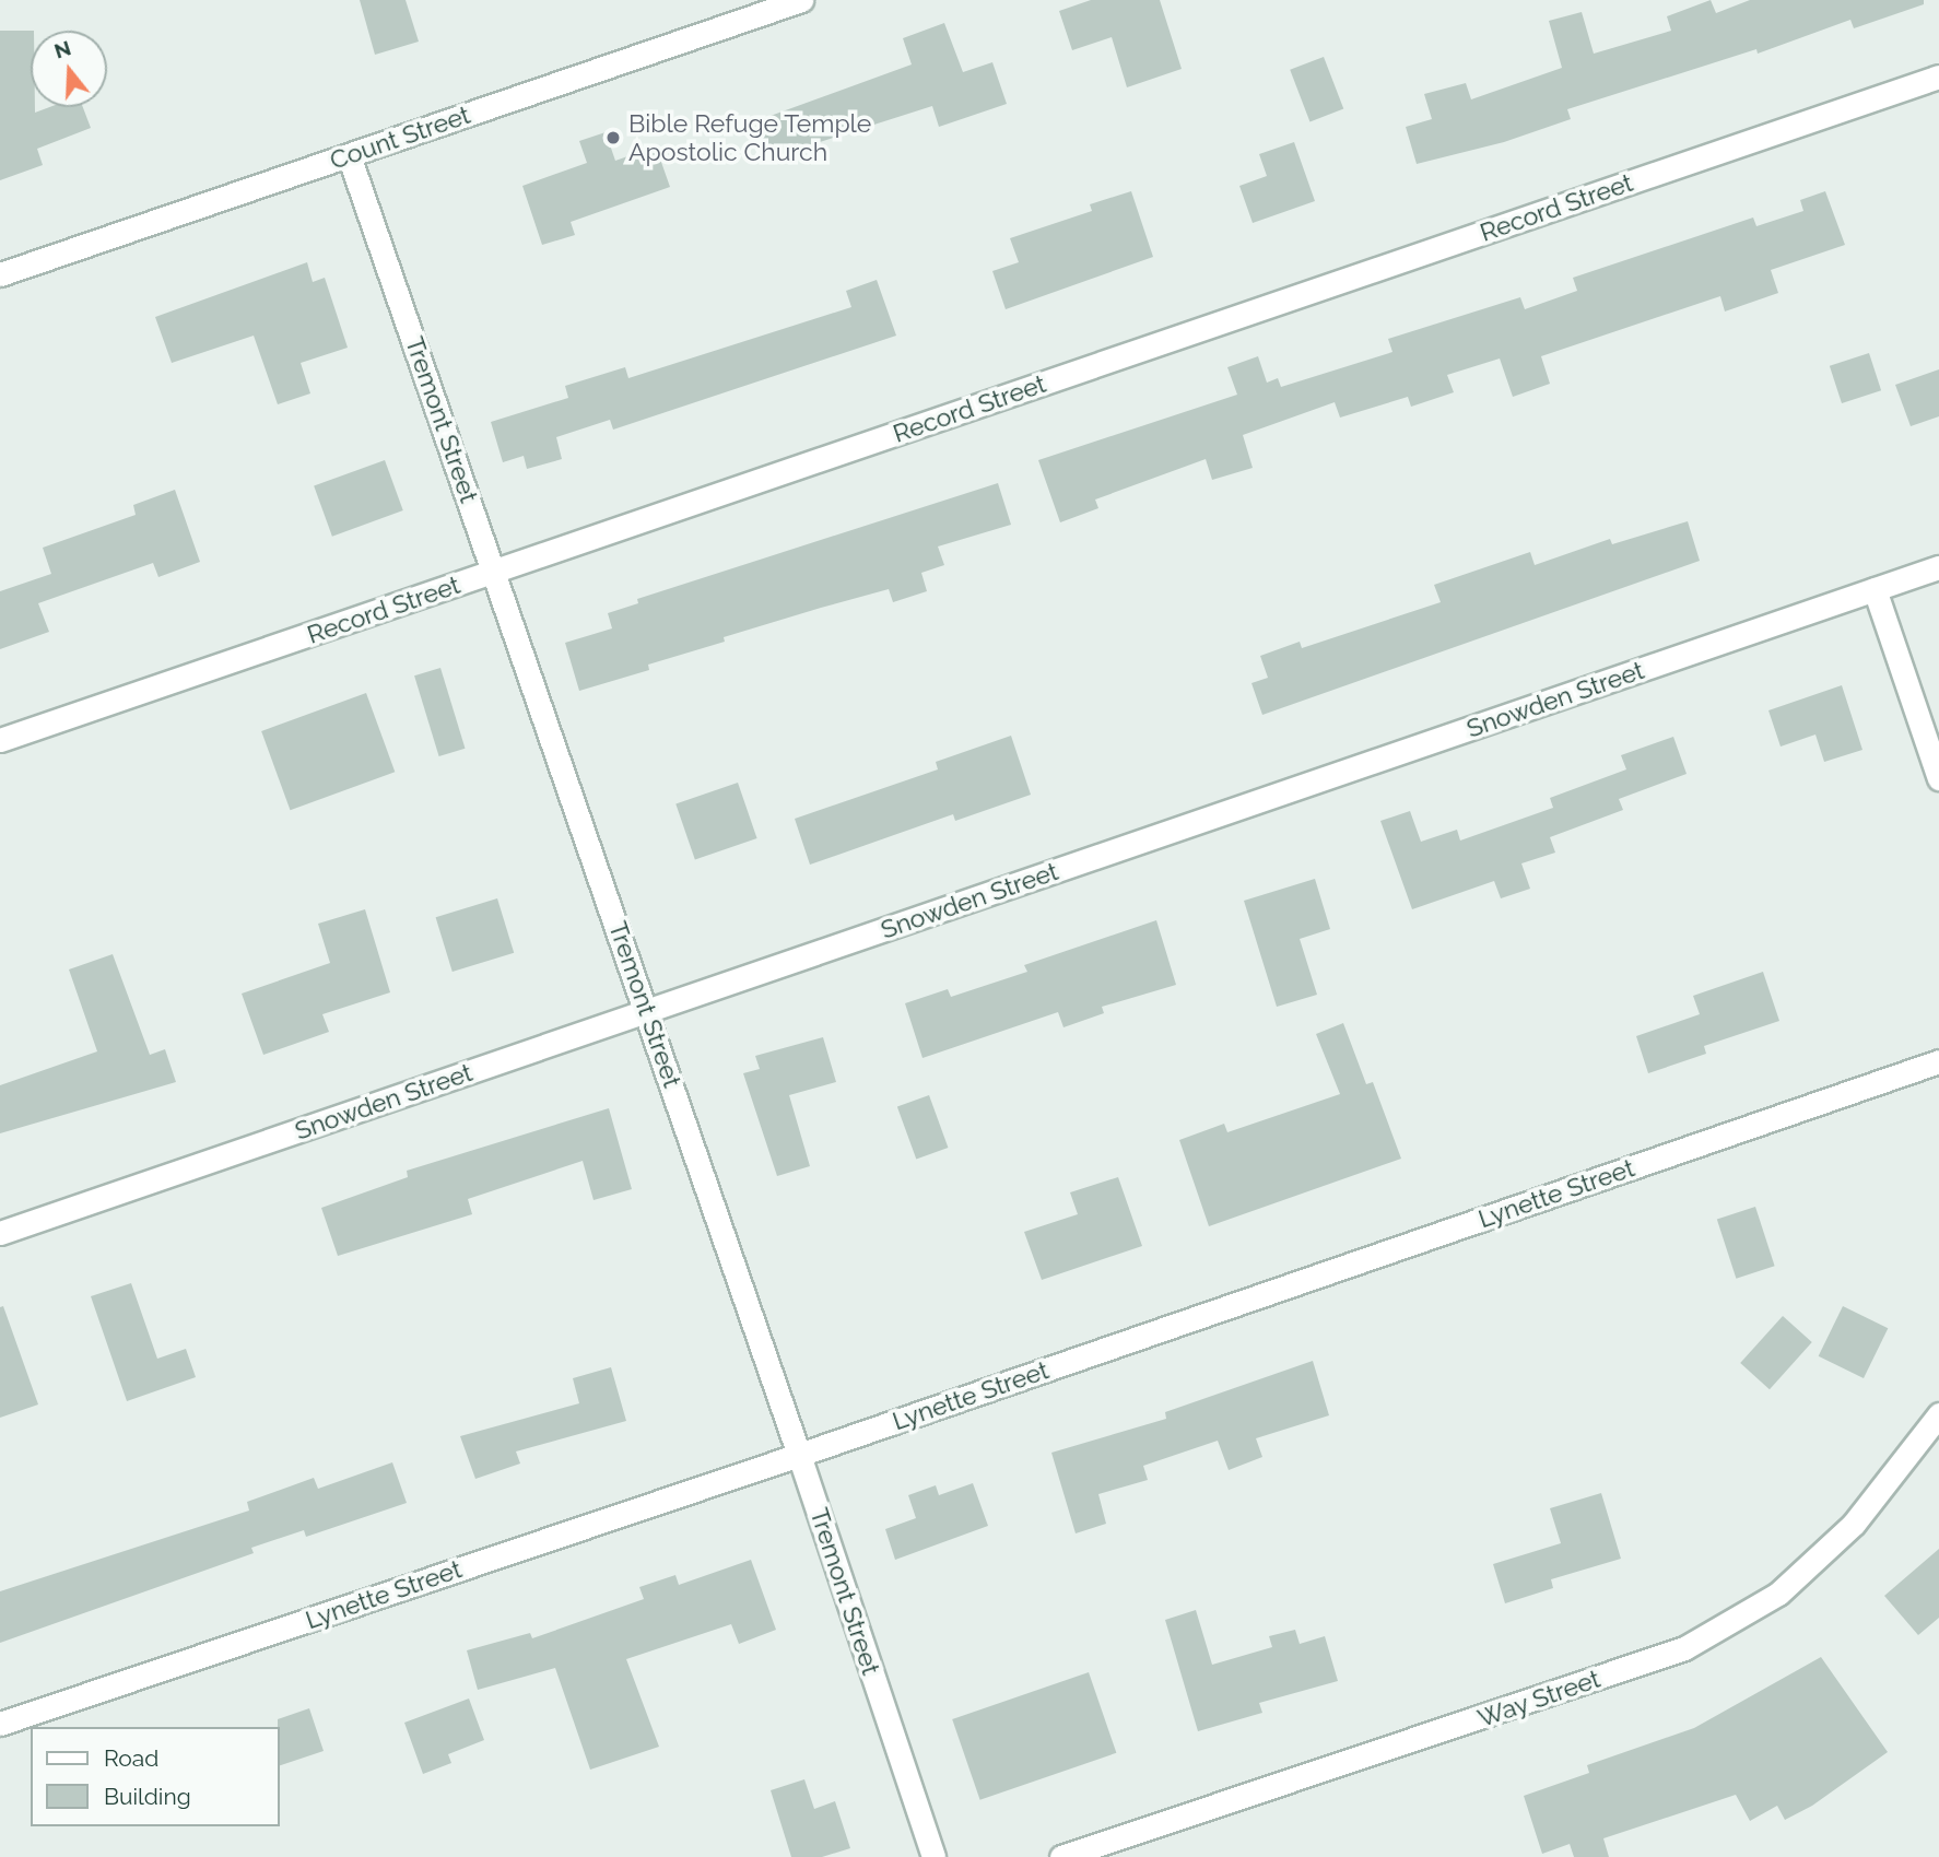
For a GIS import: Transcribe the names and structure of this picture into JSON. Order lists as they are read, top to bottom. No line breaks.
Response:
{"streets":{"street":["Count Street","Record Street","Tremont Street","Snowden Street","Lynette Street","Way Street"]},"crossings":[["Count Street","Tremont Street"],["Record Street","Tremont Street"],["Tremont Street","Snowden Street"],["Tremont Street","Lynette Street"]],"places":["Bible Refuge Temple Apostolic Church"],"legend":["Road","Building"],"north":"top"}
